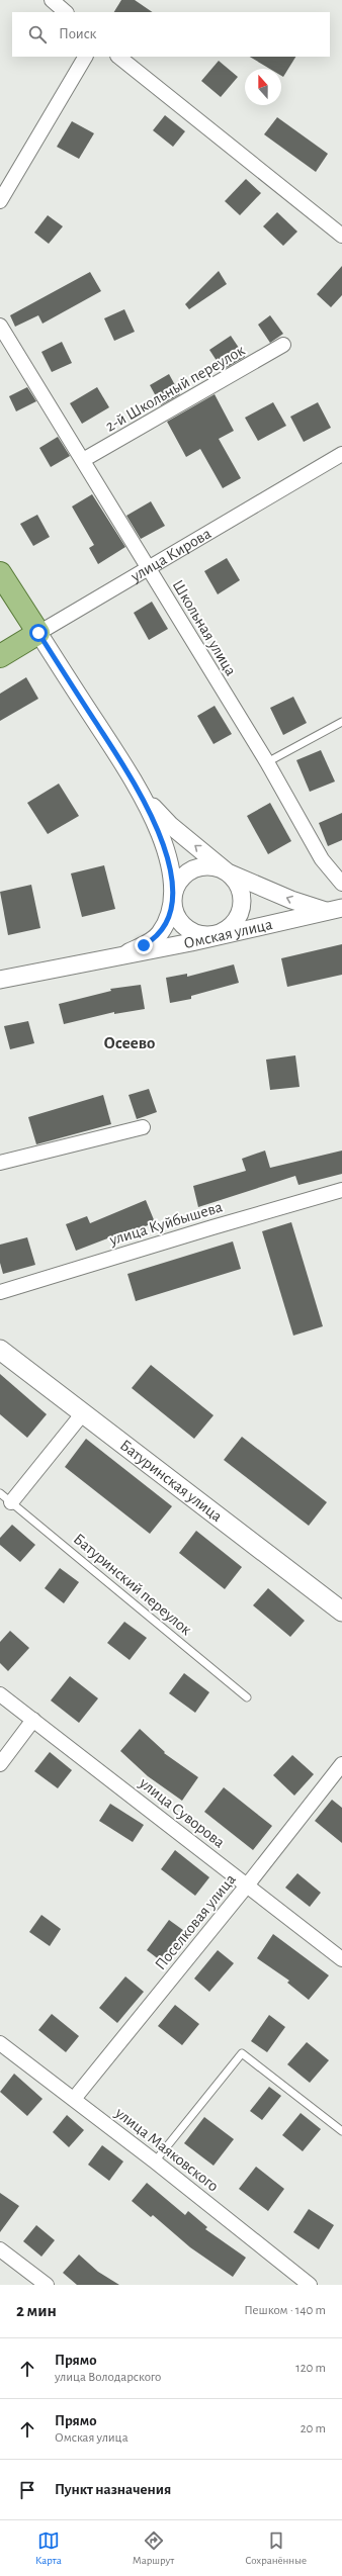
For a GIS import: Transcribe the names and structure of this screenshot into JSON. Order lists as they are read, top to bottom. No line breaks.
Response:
{"streets":{"main road":["улица Кирова","Батуринская улица"],"street":["2-й Школьный переулок","Школьная улица","Омская улица","улица Куйбышева","улица Суворова","Поселковая улица","улица Маяковского"],"lane":["Батуринский переулок"]},"crossings":[["2-й Школьный переулок","Школьная улица"],["улица Кирова","Школьная улица"],["улица Суворова","Поселковая улица"],["Поселковая улица","улица Маяковского"]],"districts":["Осеево"],"north":"top","page":{"search":"Поиск","heading":["2 мин","Пешком · 140 m"],"list":[["Прямо","улица Володарского","120 m"],["Прямо","Омская улица","20 m"],"Пункт назначения"],"nav":["Карта","Маршрут","Сохранённые"]}}
